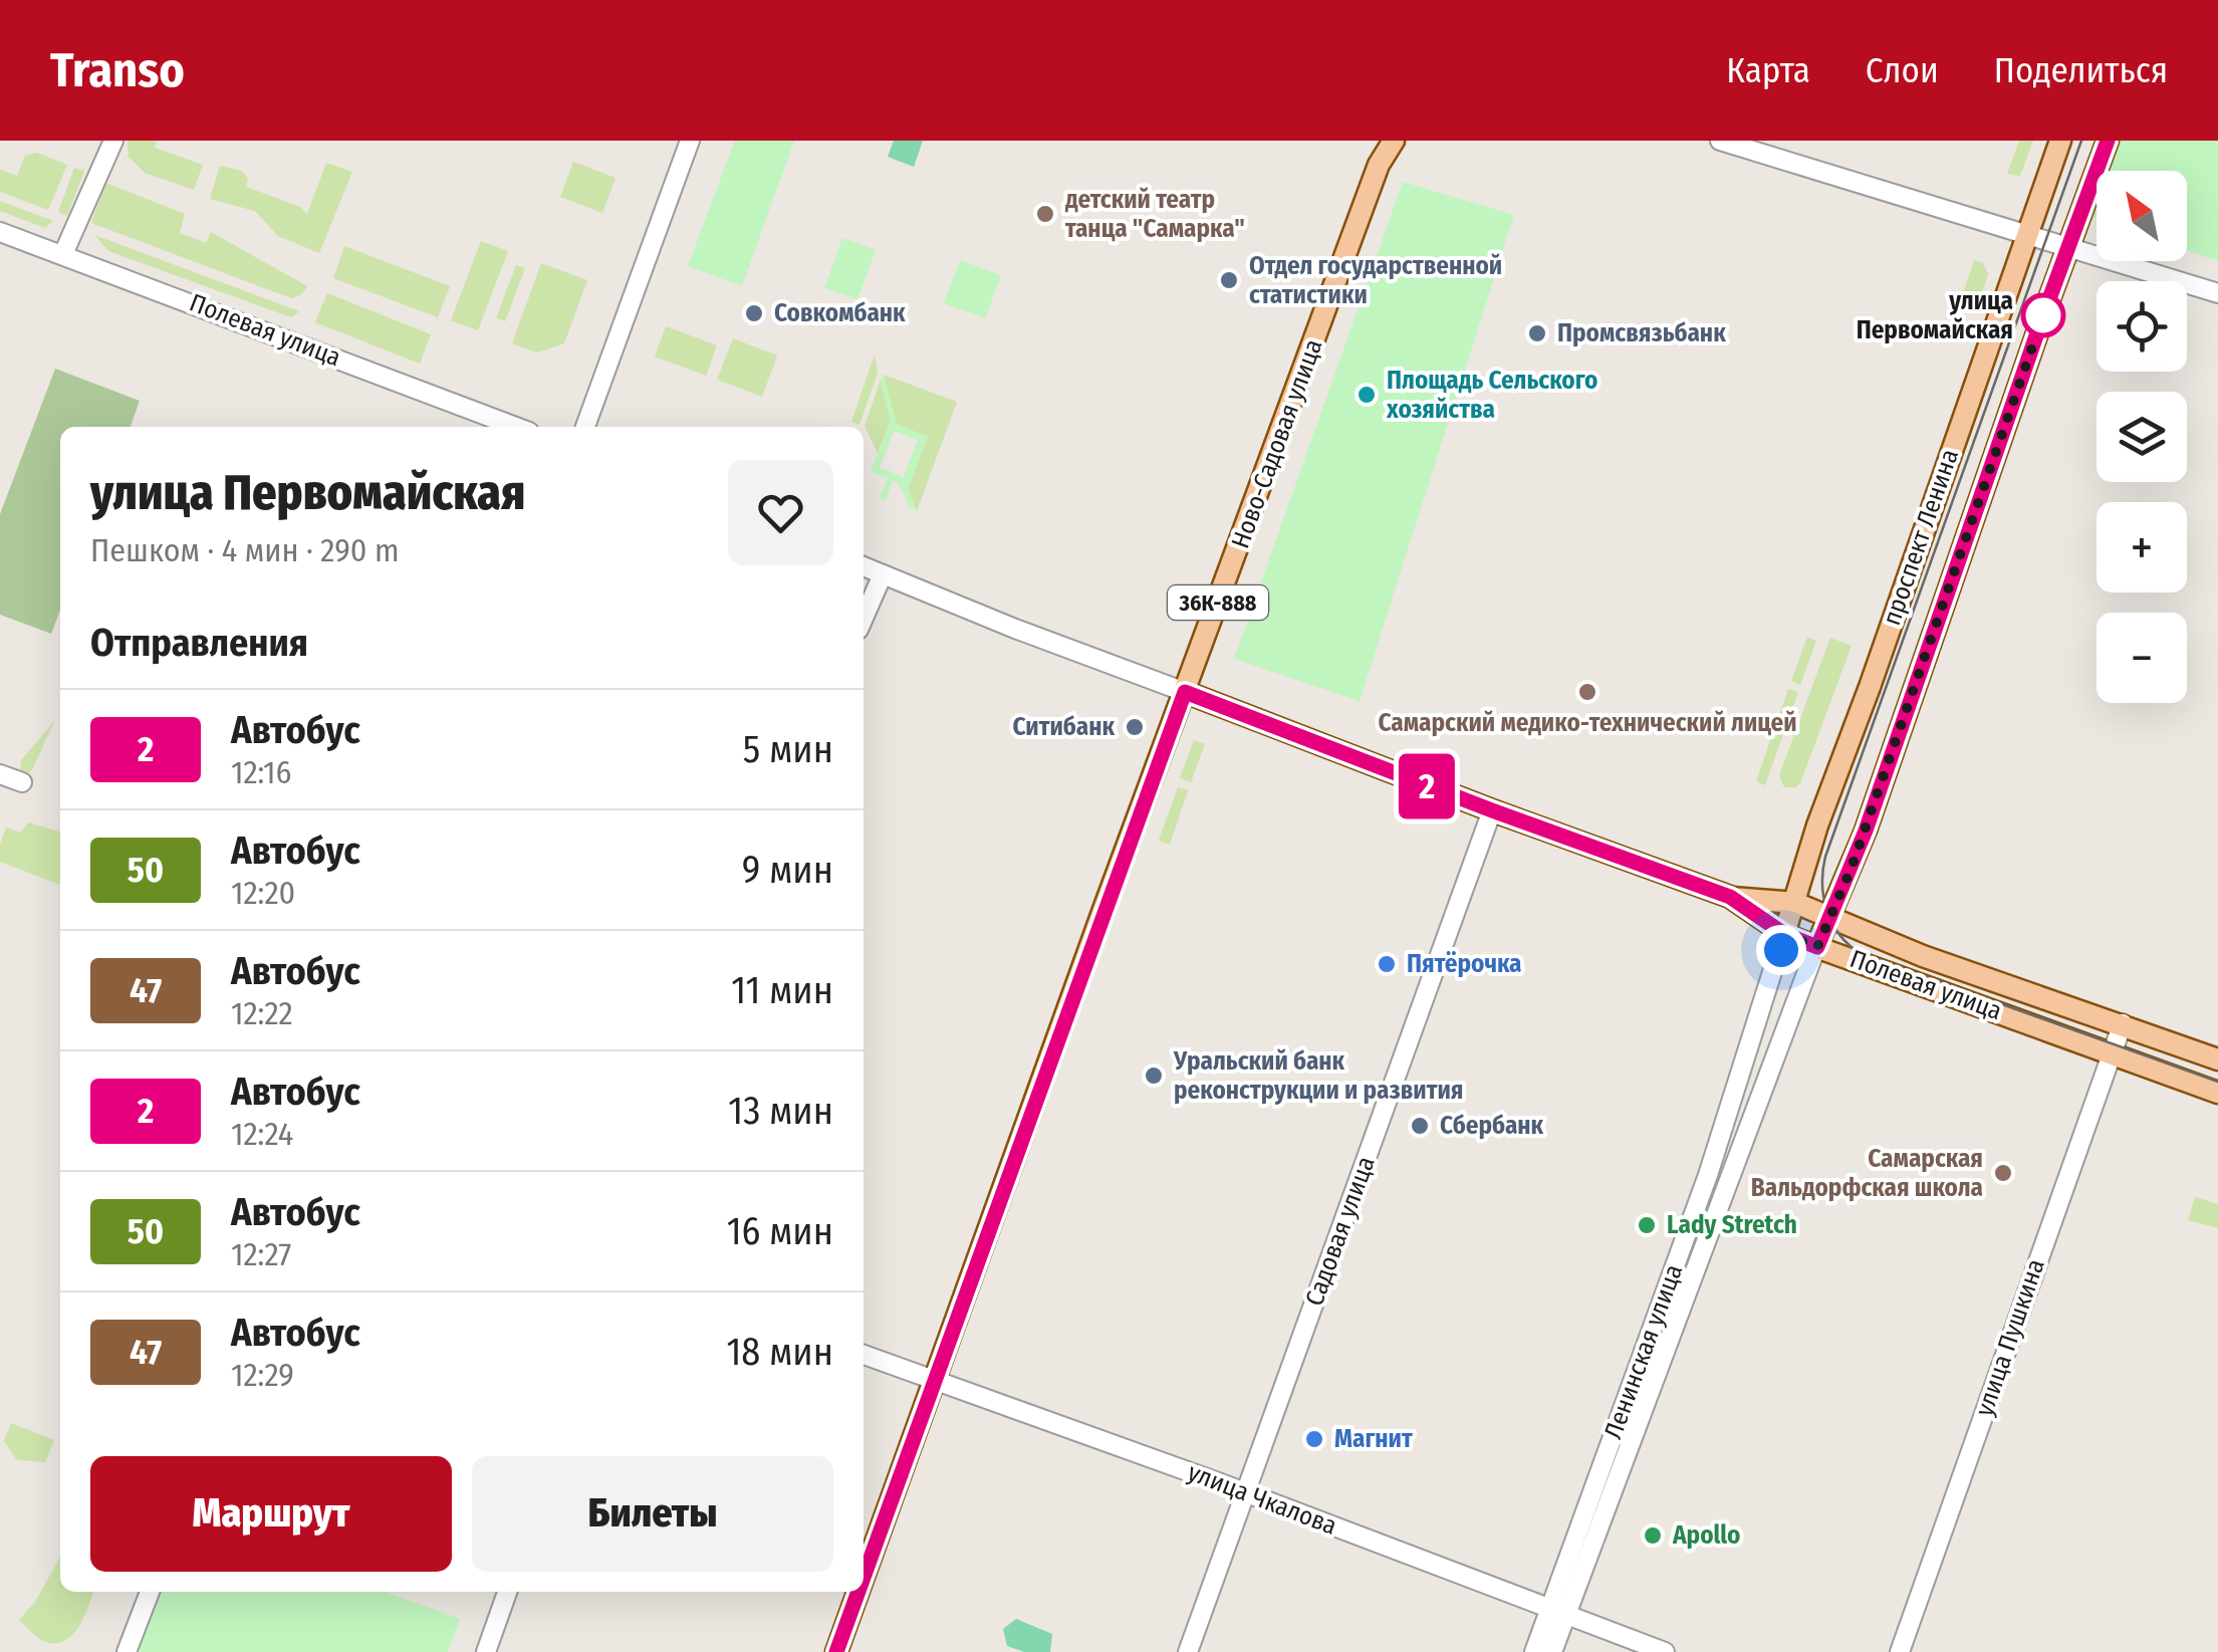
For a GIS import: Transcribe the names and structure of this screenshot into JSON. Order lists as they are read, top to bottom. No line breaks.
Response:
{"streets":{"main road":["Полевая улица","Ново-Садовая улица","проспект Ленина","36К-888"],"street":["Садовая улица","улица Пушкина","Ленинская улица","улица Чкалова"]},"crossings":[["Полевая улица","проспект Ленина"],["Полевая улица","улица Пушкина"],["Полевая улица","Ленинская улица"],["Ново-Садовая улица","улица Чкалова"],["проспект Ленина","Ленинская улица"],["Садовая улица","улица Чкалова"],["Ленинская улица","улица Чкалова"]],"places":["детский театр танца \"Самарка\"","Отдел государственной статистики","Совкомбанк","улица Первомайская","Промсвязьбанк","Площадь Сельского хозяйства","Самарский медико-технический лицей","Ситибанк","Пятёрочка","Уральский банк реконструкции и развития","Сбербанк","Самарская Вальдорфская школа","Lady Stretch","Магнит","Apollo"],"lines":["bus line 2"],"north":"top left","page":{"header":"Transo","nav":["Карта","Слои","Поделиться"],"on_map":"2","map_buttons":["+","−"],"heading":[["улица Первомайская","Пешком · 4 мин · 290 m"],"Отправления"],"list":[{"mark":"2","name":"Автобус","note":"12:16","value":"5 мин"},{"mark":"50","name":"Автобус","note":"12:20","value":"9 мин"},{"mark":"47","name":"Автобус","note":"12:22","value":"11 мин"},{"mark":"2","name":"Автобус","note":"12:24","value":"13 мин"},{"mark":"50","name":"Автобус","note":"12:27","value":"16 мин"},{"mark":"47","name":"Автобус","note":"12:29","value":"18 мин"}],"buttons":["Маршрут","Билеты"]}}
